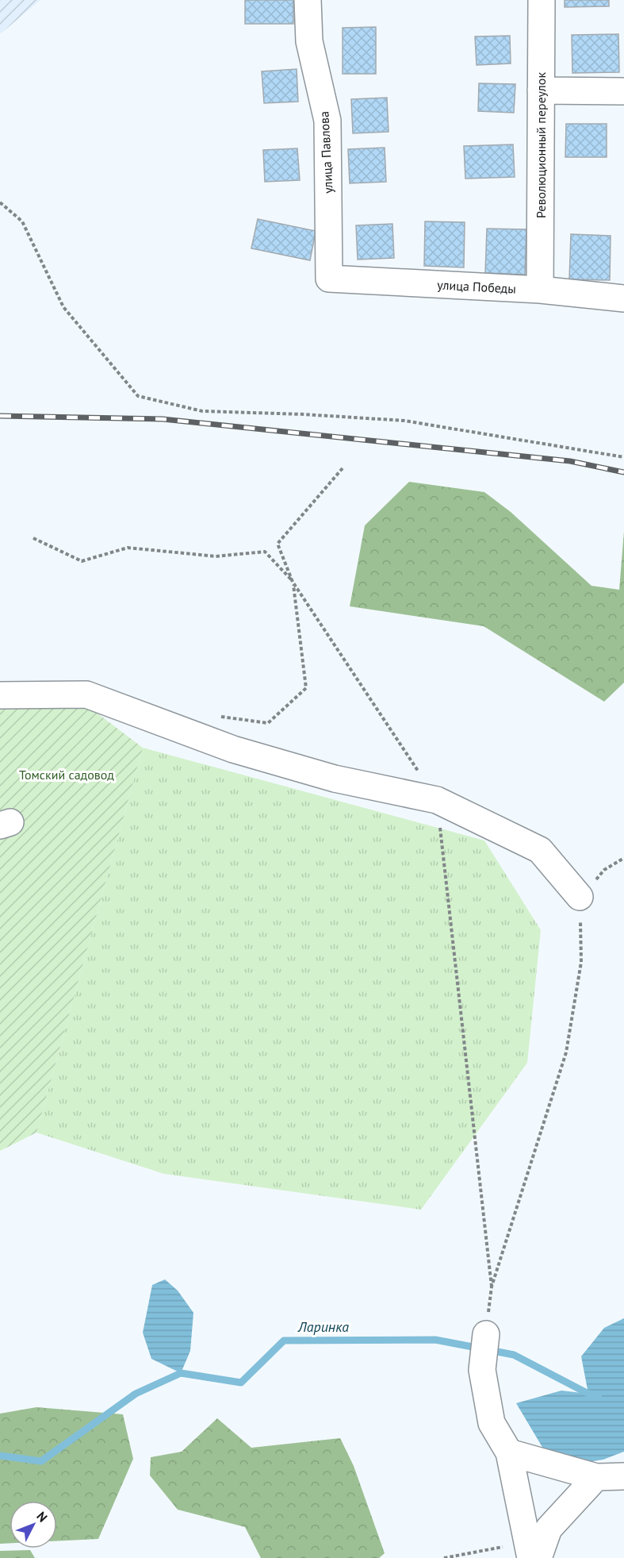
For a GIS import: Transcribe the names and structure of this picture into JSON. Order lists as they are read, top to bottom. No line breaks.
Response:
{"streets":{"street":["Революционный переулок","улица Павлова","улица Победы"]},"crossings":[["Революционный переулок","улица Победы"],["улица Павлова","улица Победы"]],"water":["Ларинка"],"parks":["Томский садовод"],"north":"top right"}
